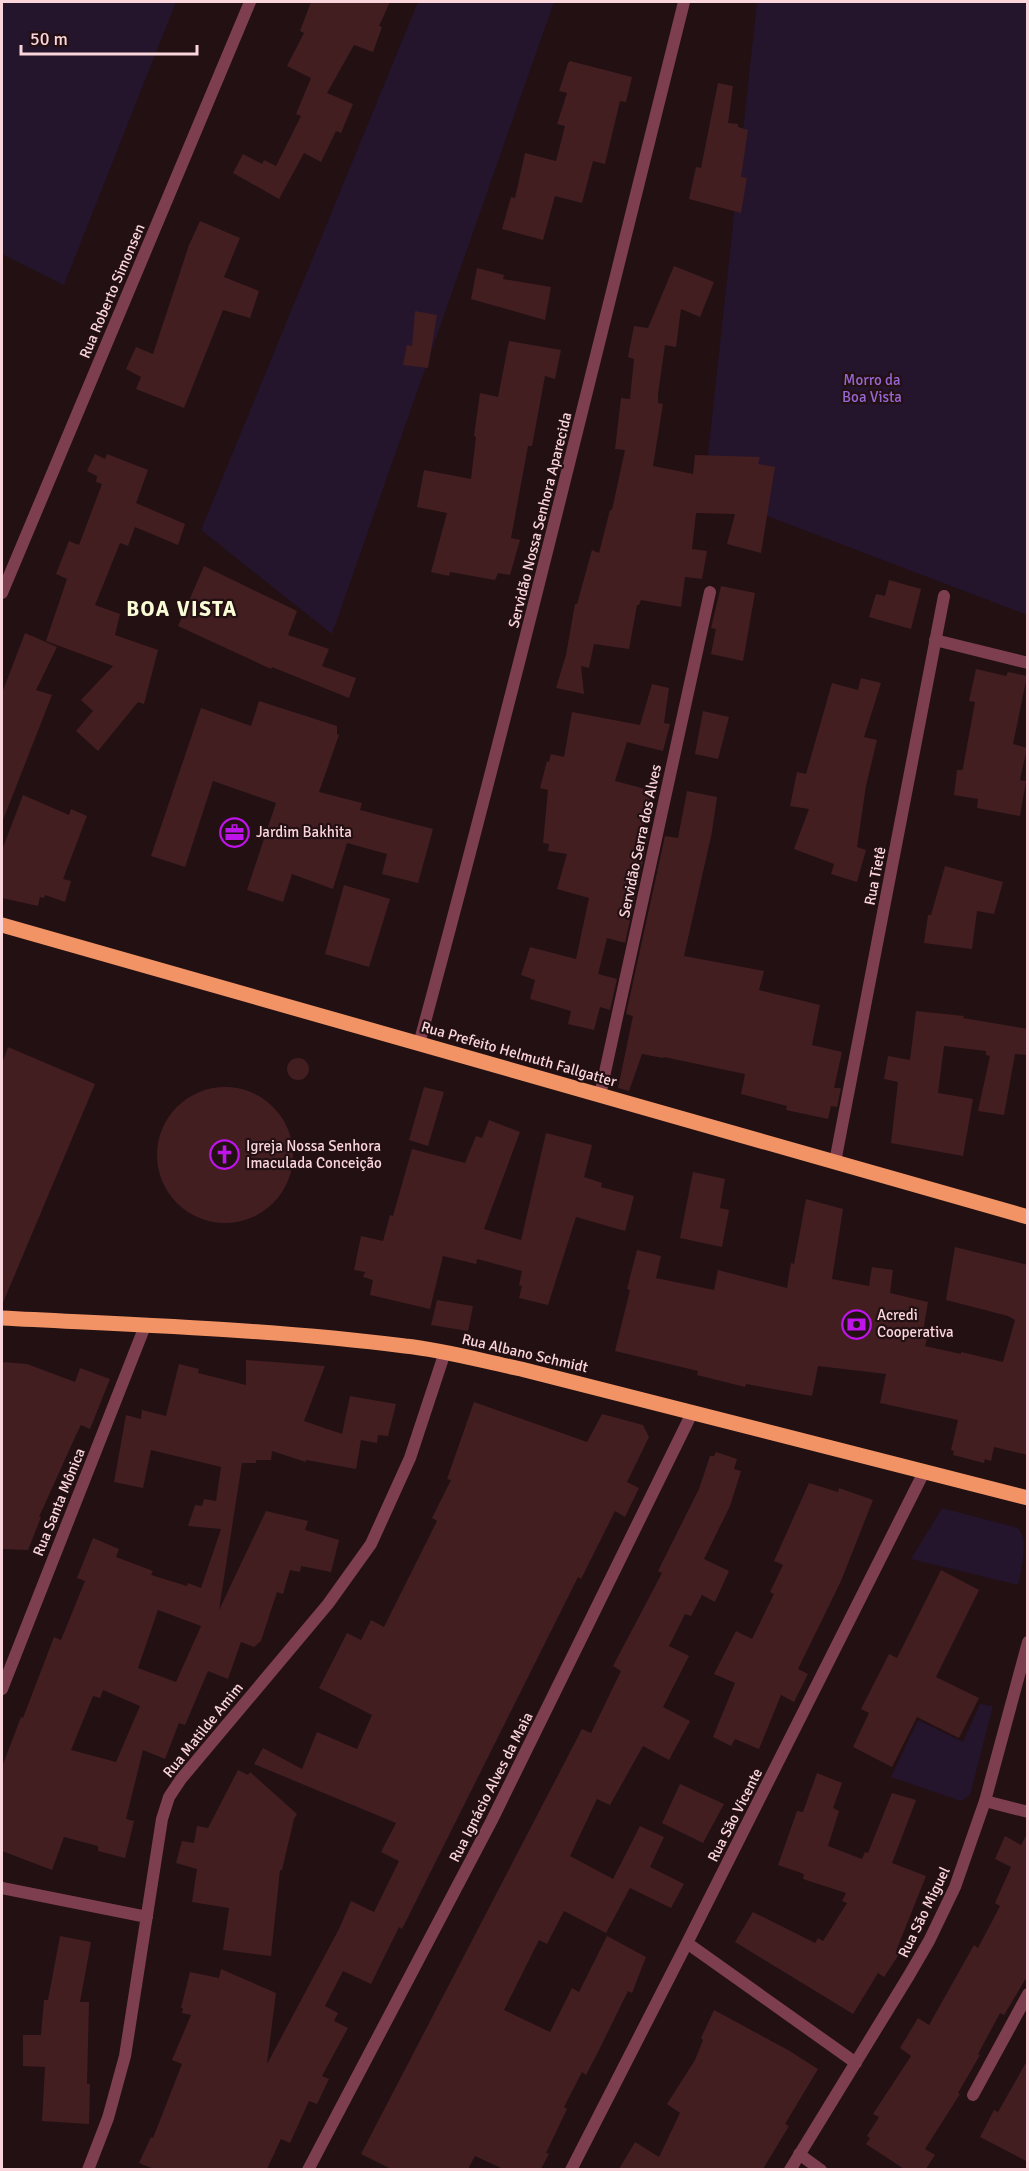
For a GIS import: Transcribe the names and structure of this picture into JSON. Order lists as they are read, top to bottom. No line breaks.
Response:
{"streets":{"main road":["Rua Prefeito Helmuth Fallgatter","Rua Albano Schmidt"],"street":["Rua Roberto Simonsen","Servidão Nossa Senhora Aparecida","Servidão Serra dos Alves","Rua Tietê","Rua Santa Mônica","Rua Matilde Amim","Rua Ignácio Alves da Maia","Rua São Vicente","Rua São Miguel"]},"crossings":[["Servidão Nossa Senhora Aparecida","Rua Prefeito Helmuth Fallgatter"],["Servidão Serra dos Alves","Rua Prefeito Helmuth Fallgatter"],["Rua Tietê","Rua Prefeito Helmuth Fallgatter"],["Rua Albano Schmidt","Rua Santa Mônica"],["Rua Albano Schmidt","Rua Matilde Amim"],["Rua Albano Schmidt","Rua Ignácio Alves da Maia"],["Rua Albano Schmidt","Rua São Vicente"]],"districts":["BOA VISTA"],"parks":["Morro da Boa Vista"],"places":{"office":["Jardim Bakhita"],"church":["Igreja Nossa Senhora Imaculada Conceição"],"bank":["Acredi Cooperativa"]},"scale_bar":"50 m"}
